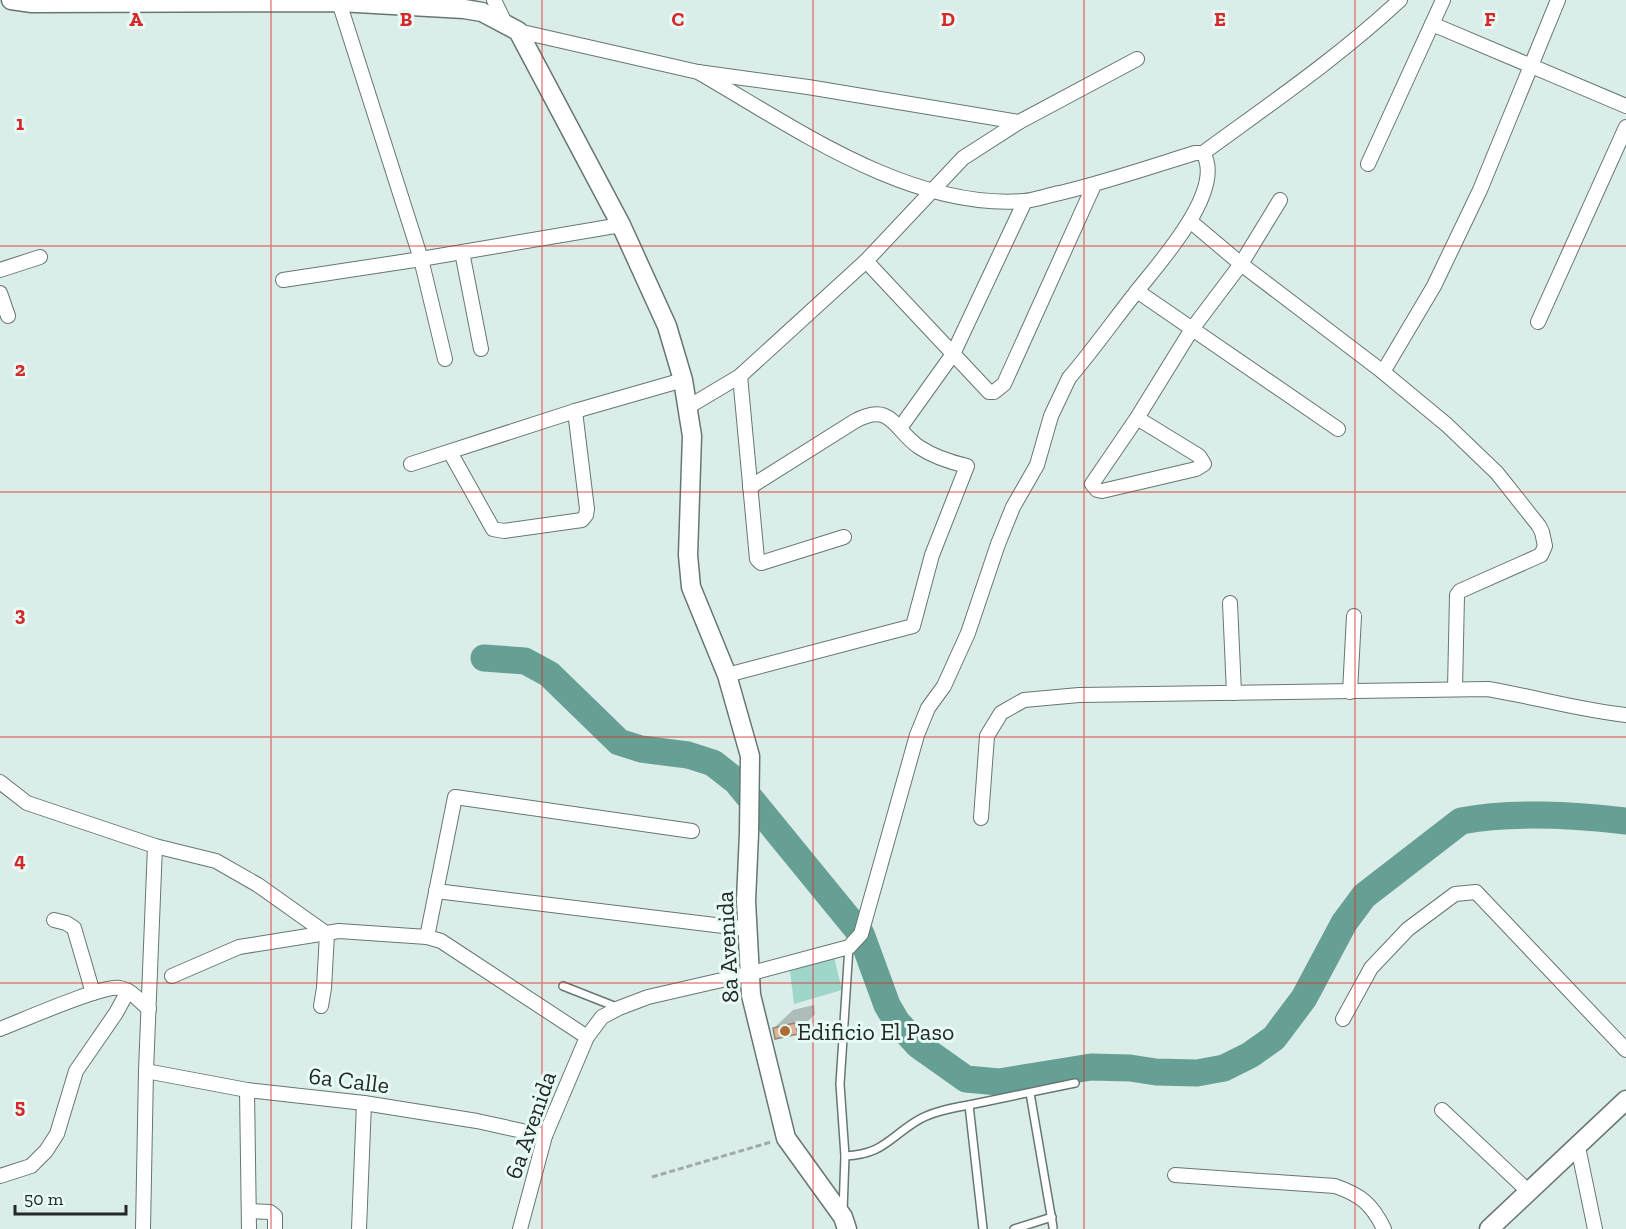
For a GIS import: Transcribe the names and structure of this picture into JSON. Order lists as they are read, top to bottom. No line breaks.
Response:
{"streets":{"street":["8a Avenida","6a Calle","6a Avenida"]},"crossings":[["8a Avenida","6a Avenida"],["6a Calle","6a Avenida"]],"places":["Edificio El Paso"],"scale_bar":"50 m","grid":{"columns":["A","B","C","D","E","F"],"rows":["1","2","3","4","5"]}}
